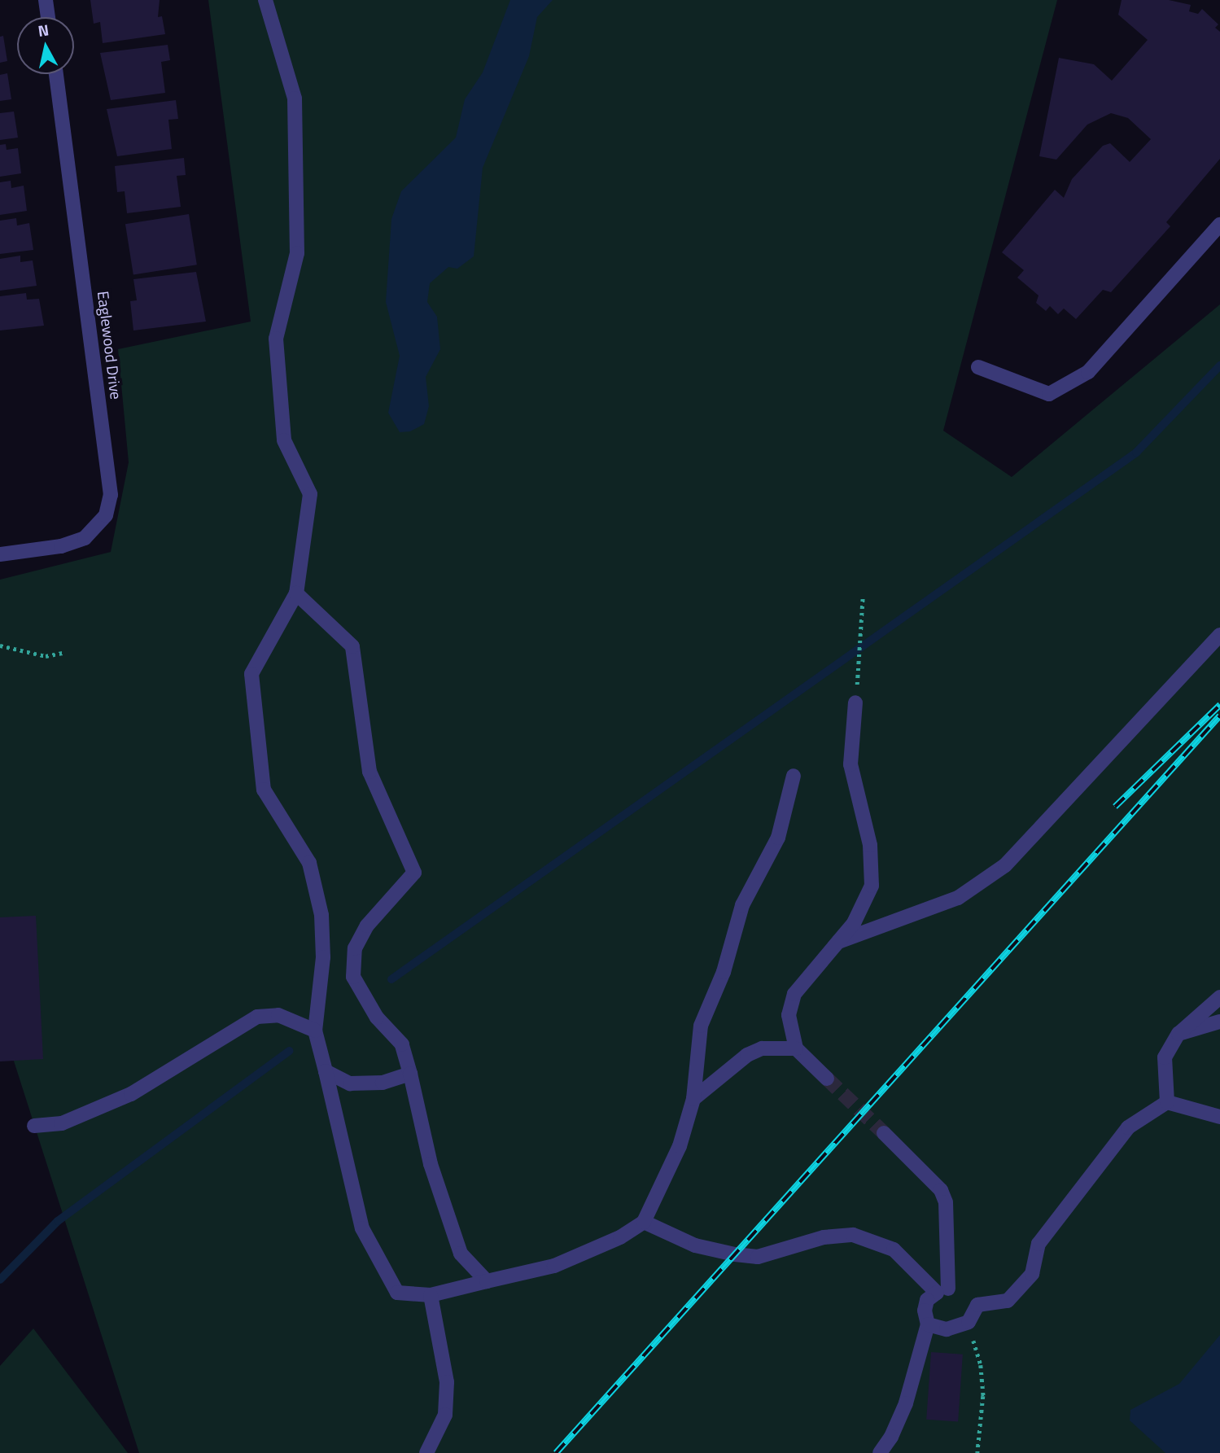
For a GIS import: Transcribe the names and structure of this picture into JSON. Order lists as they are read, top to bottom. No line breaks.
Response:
{"streets":{"street":["Eaglewood Drive"]},"north":"top"}
